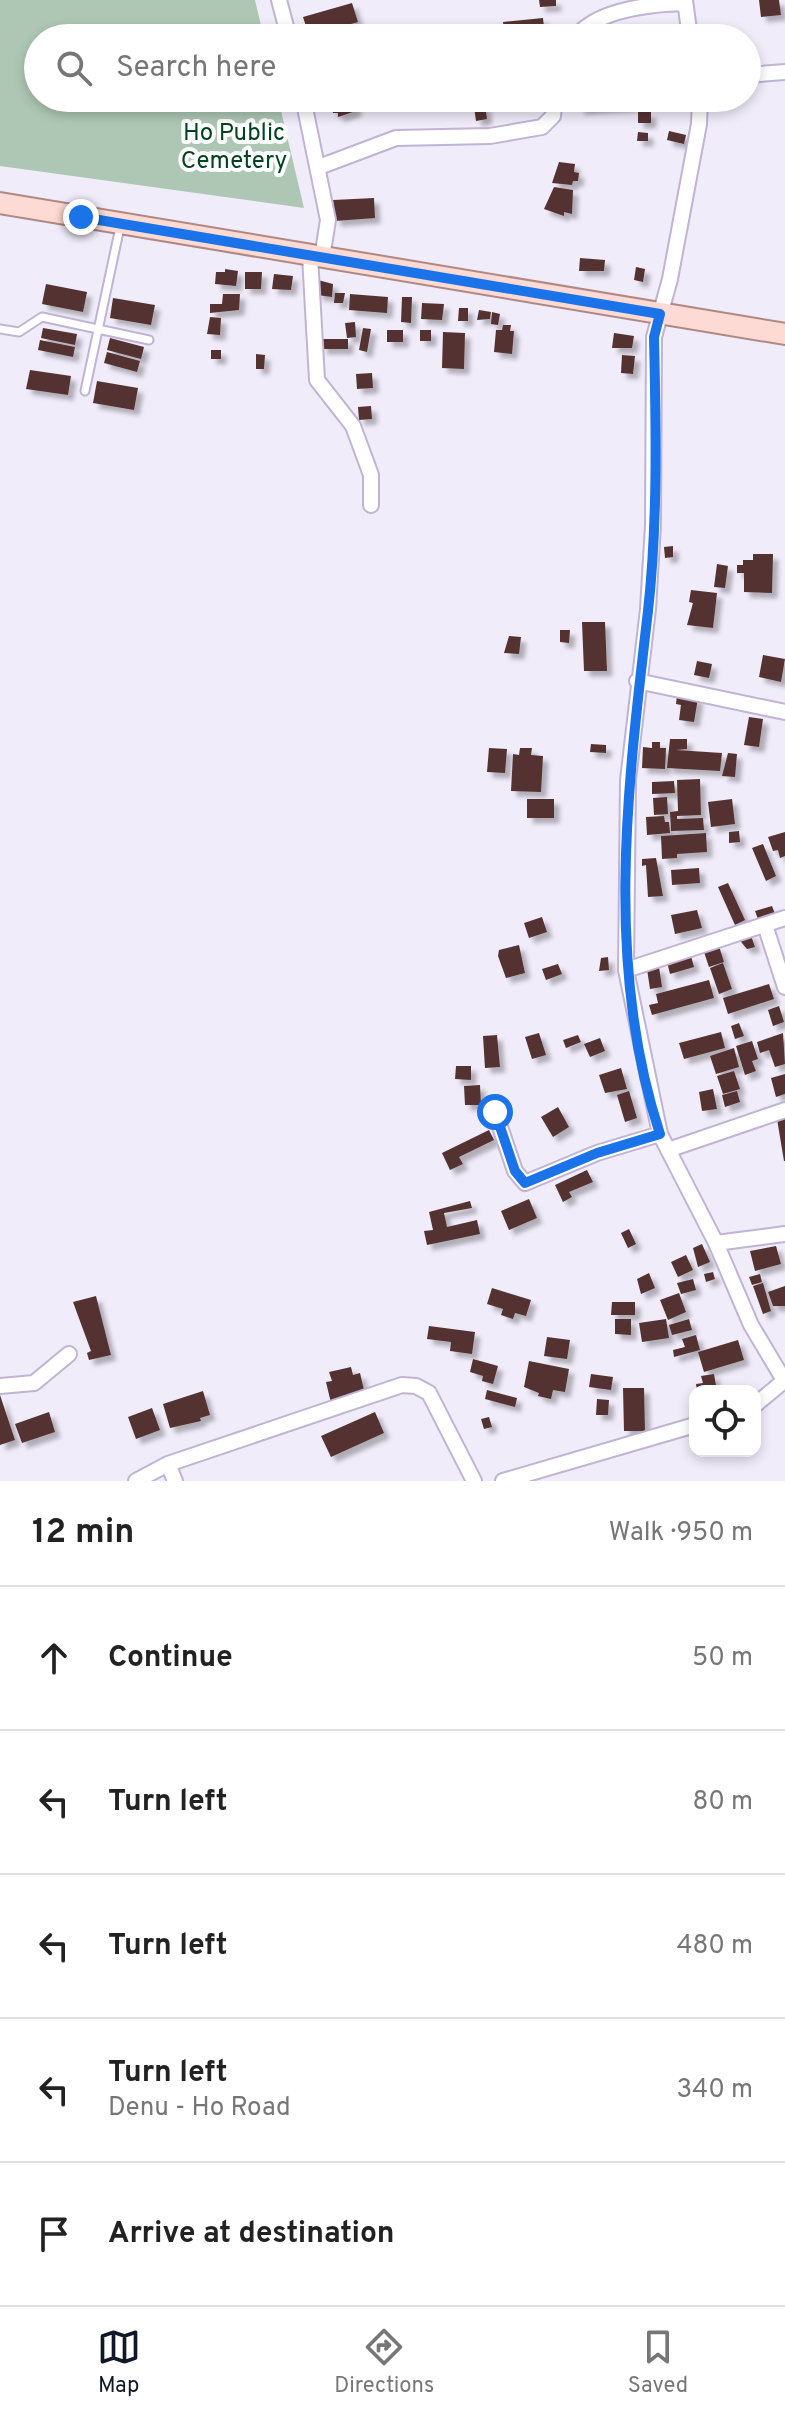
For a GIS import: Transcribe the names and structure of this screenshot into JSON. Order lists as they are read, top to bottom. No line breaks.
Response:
{"parks":["Ho Public Cemetery"],"page":{"search":"Search here","heading":["12 min","Walk · 950 m"],"list":[["Continue","50 m"],["Turn left","80 m"],["Turn left","480 m"],["Turn left","Denu - Ho Road","340 m"],"Arrive at destination"],"nav":["Map","Directions","Saved"]}}
